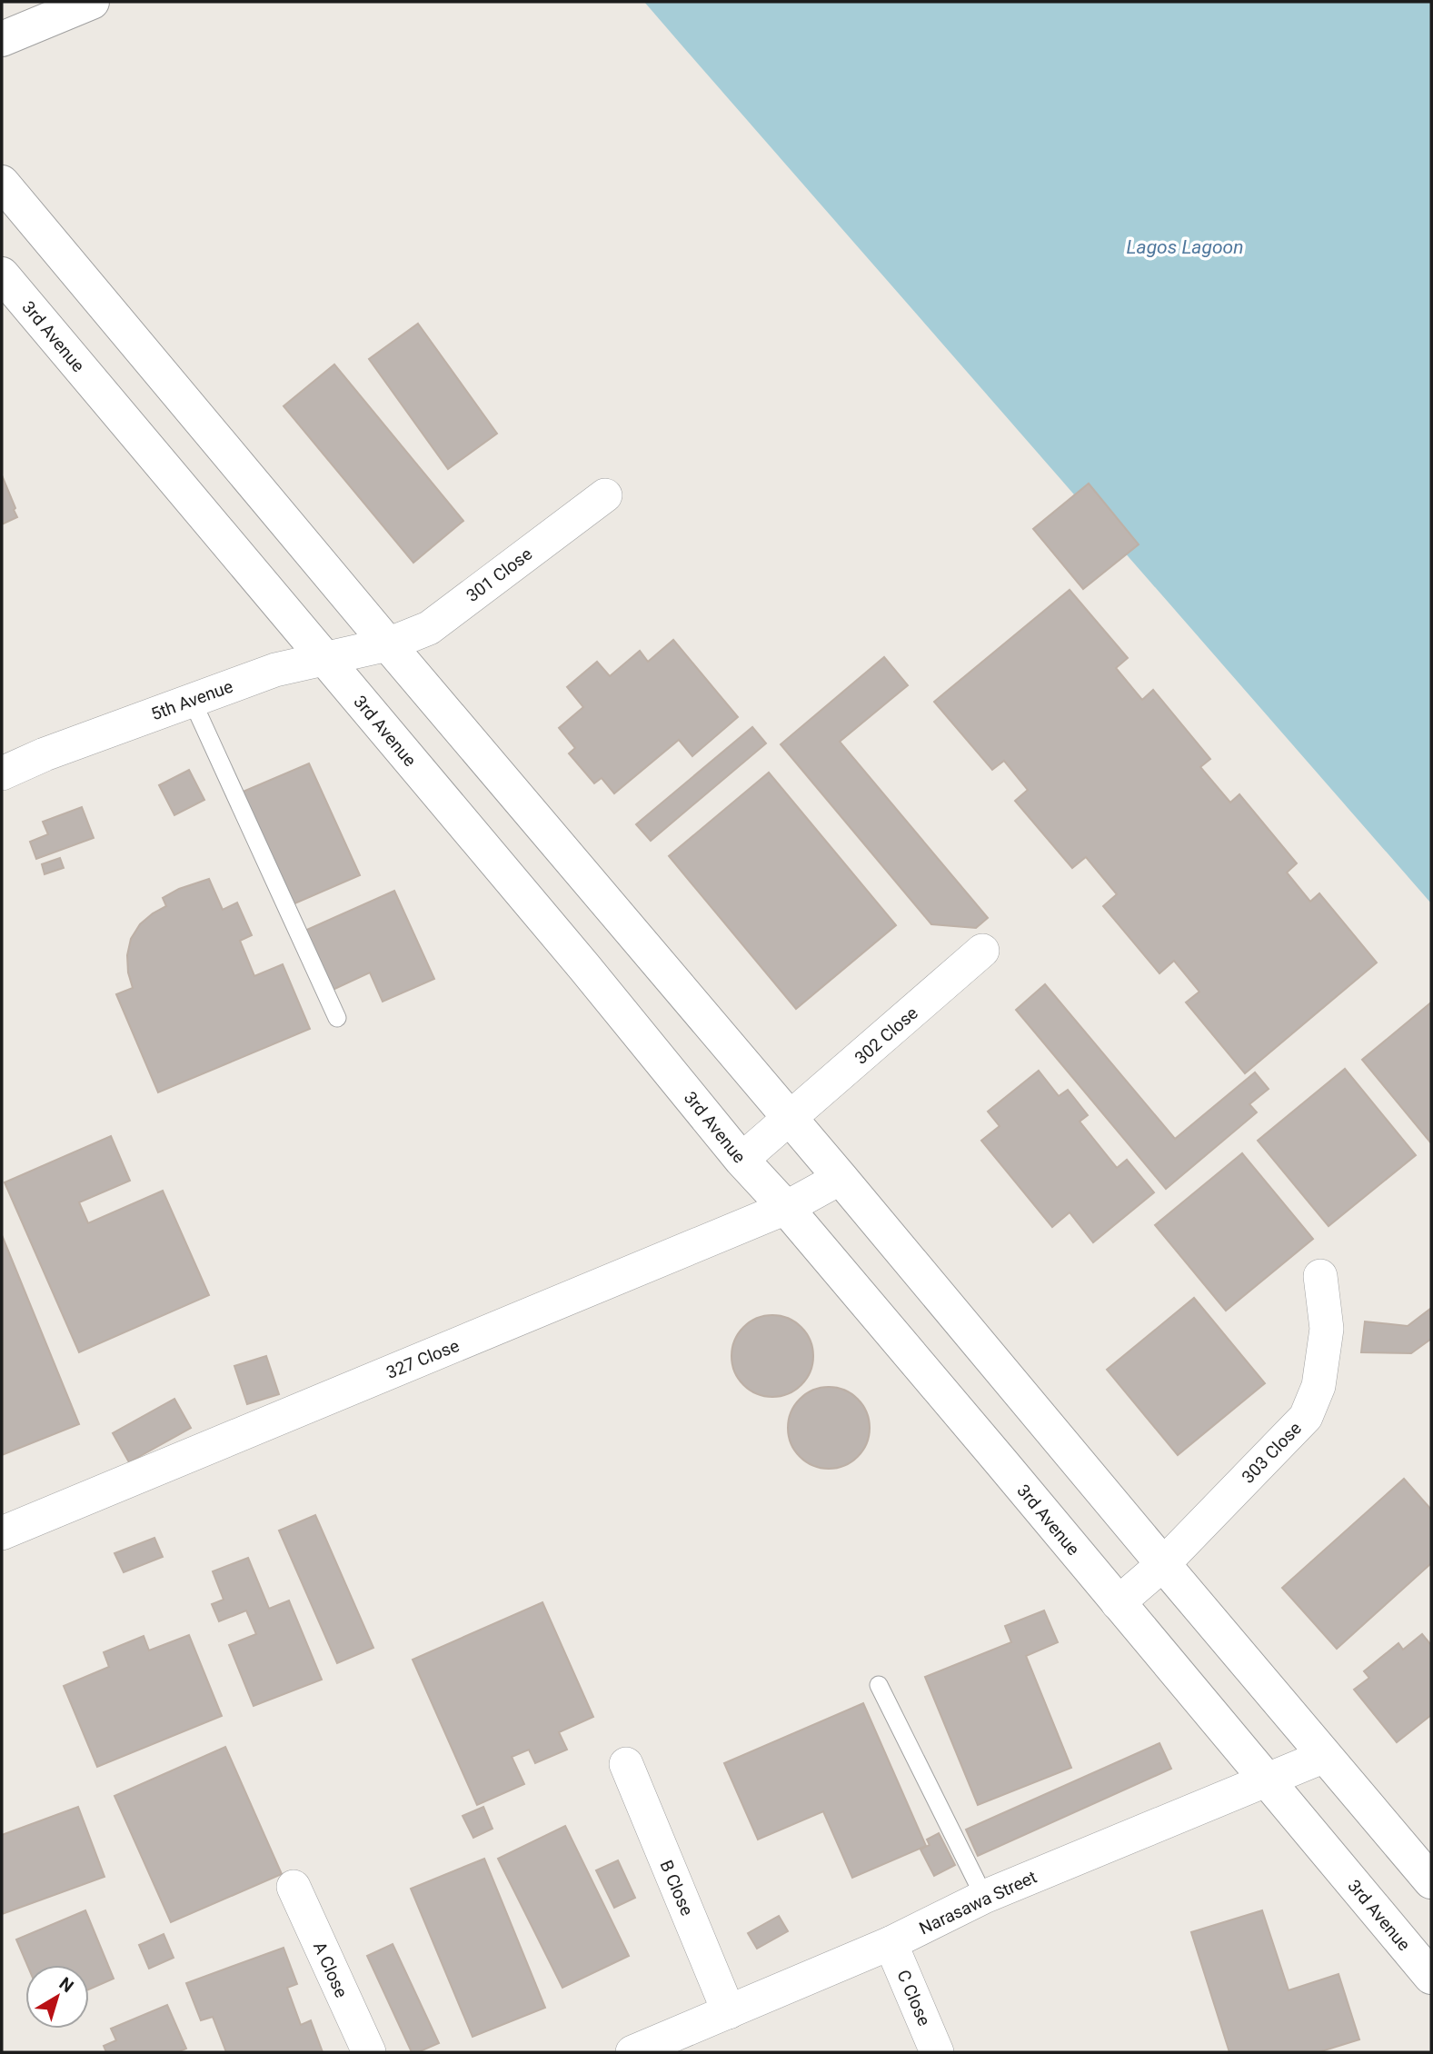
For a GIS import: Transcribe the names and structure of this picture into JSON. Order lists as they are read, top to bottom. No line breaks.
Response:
{"streets":{"street":["3rd Avenue","301 Close","5th Avenue","302 Close","327 Close","303 Close","B Close","Narasawa Street","A Close","C Close"]},"crossings":[["3rd Avenue","5th Avenue"],["3rd Avenue","302 Close"],["3rd Avenue","327 Close"],["3rd Avenue","303 Close"],["3rd Avenue","Narasawa Street"],["301 Close","5th Avenue"],["B Close","Narasawa Street"],["Narasawa Street","C Close"]],"water":["Lagos Lagoon"],"north":"top right"}
